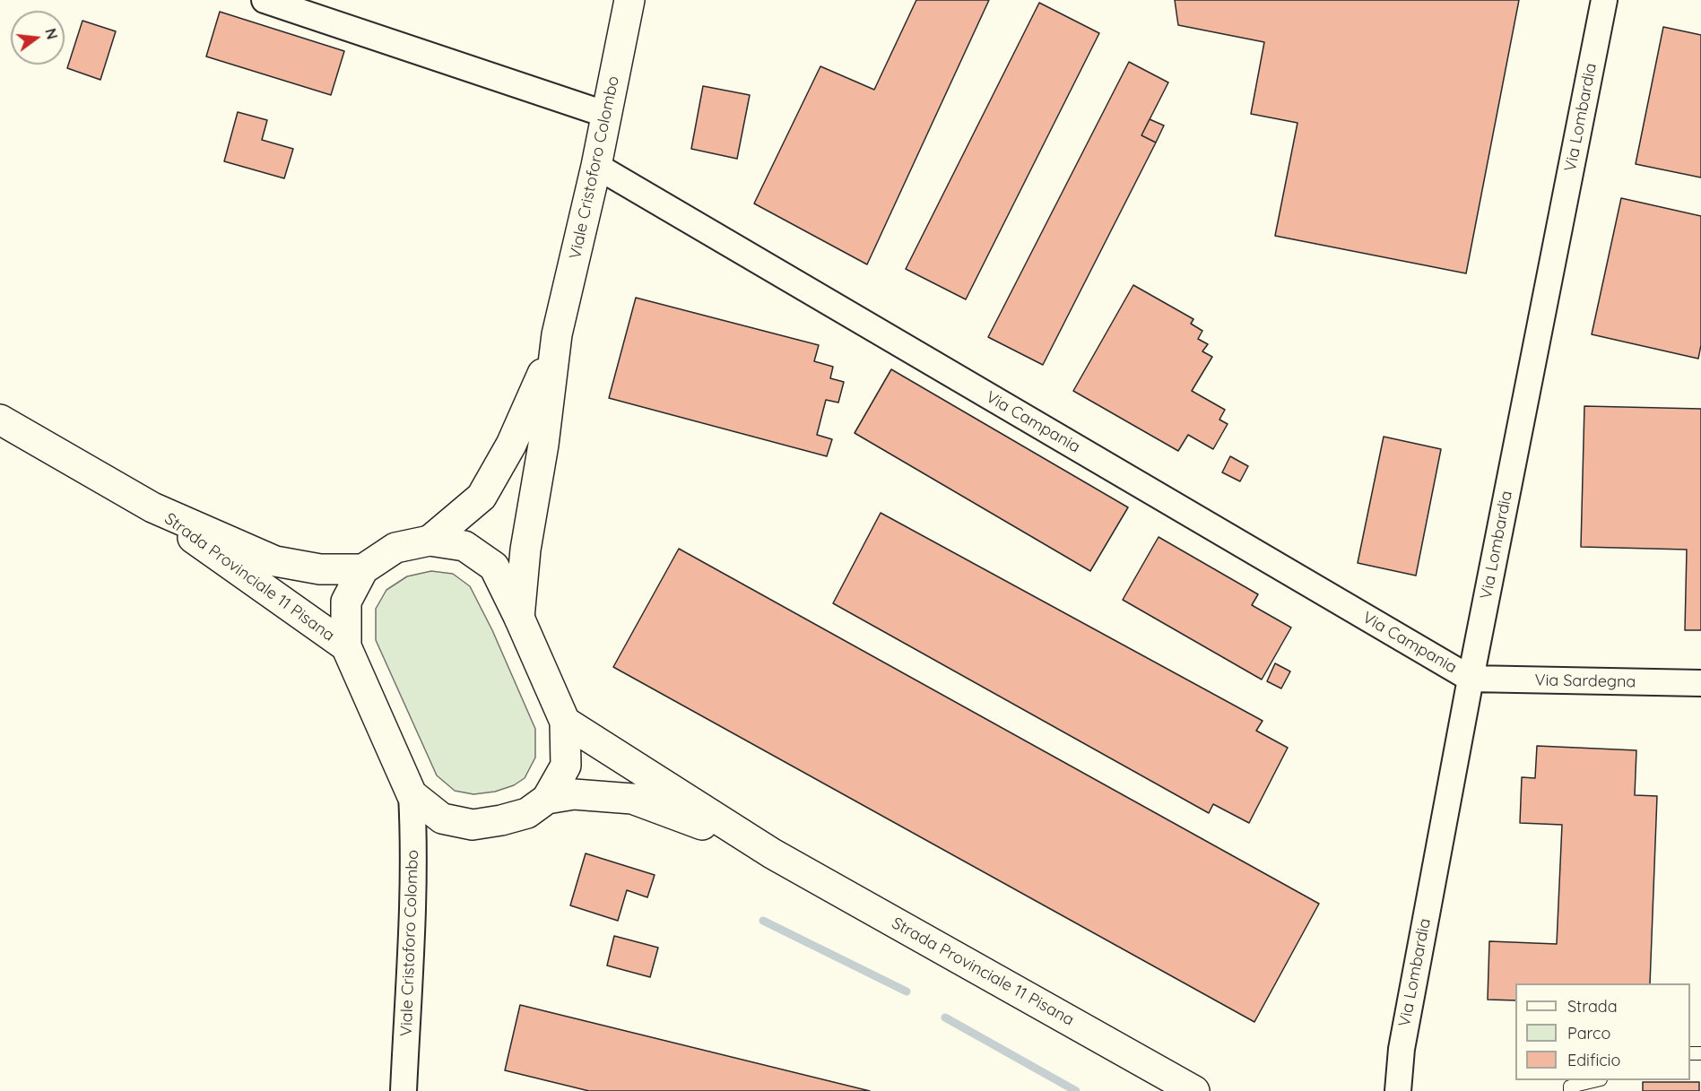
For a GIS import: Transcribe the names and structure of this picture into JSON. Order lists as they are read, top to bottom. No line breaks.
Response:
{"streets":{"main road":["Viale Cristoforo Colombo","Strada Provinciale 11 Pisana"],"street":["Via Lombardia","Via Campania","Via Sardegna"]},"crossings":[["Via Lombardia","Via Campania"],["Via Lombardia","Via Sardegna"],["Viale Cristoforo Colombo","Via Campania"],["Viale Cristoforo Colombo","Strada Provinciale 11 Pisana"],["Via Campania","Via Sardegna"]],"legend":["Strada","Parco","Edificio"],"north":"right"}
